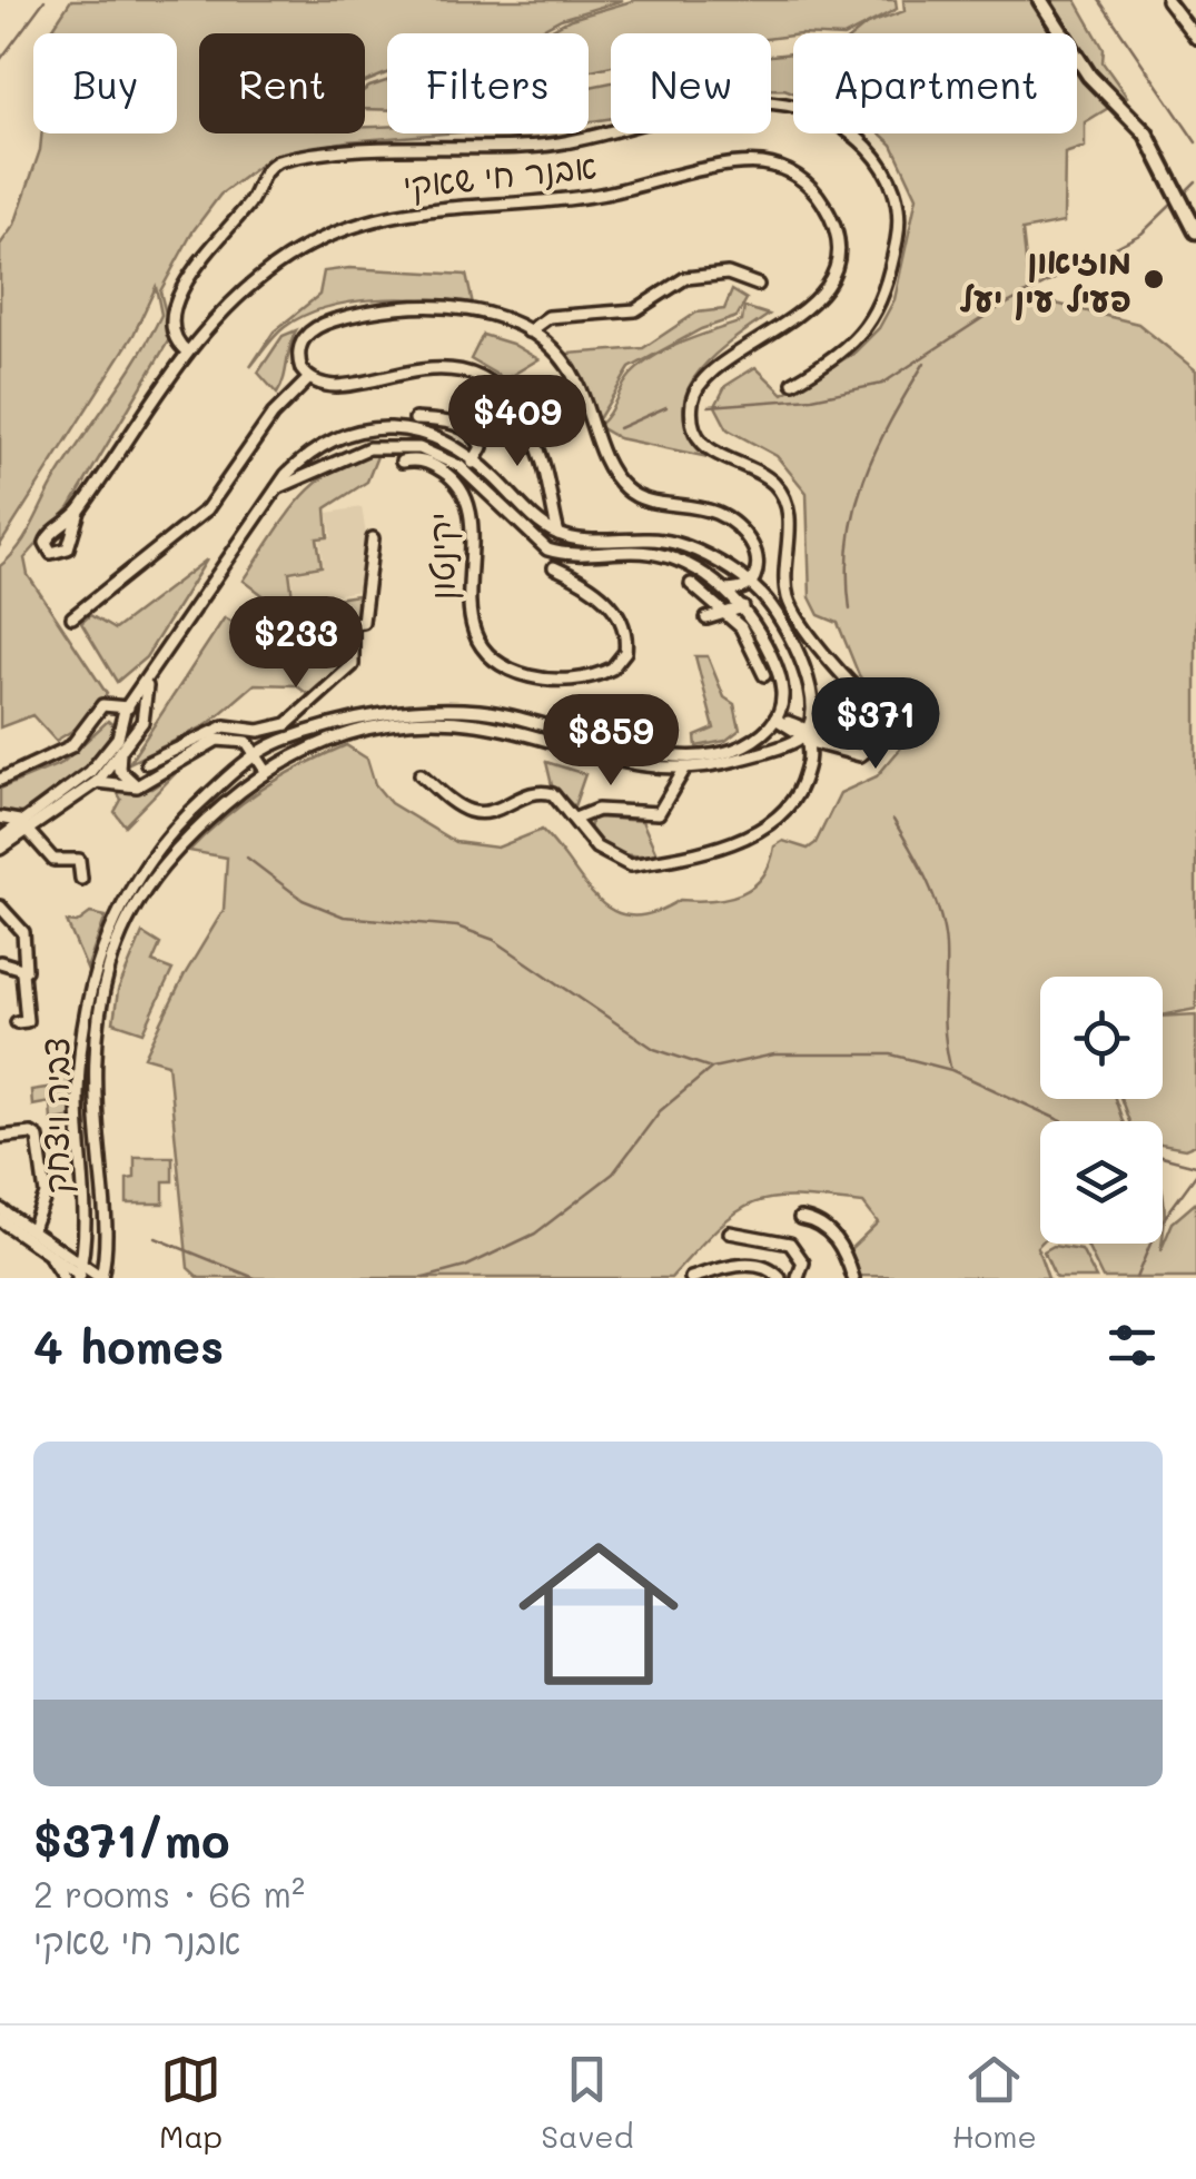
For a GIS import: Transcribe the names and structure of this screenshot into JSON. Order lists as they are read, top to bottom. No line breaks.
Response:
{"streets":{"street":["אבנר חי שאקי","יקינטון","צביה ויצחק"]},"places":["מוזיאון פעיל עין יעל"],"page":{"chip":["Buy","Rent","Filters","New","Apartment"],"price":["$409","$233","$371","$859"],"heading":"4 homes","list":[{"name":"$371/mo","note":"2 rooms · 66 m² · אבנר חי שאקי"}],"tabs":["Map","Saved","Home"]}}
